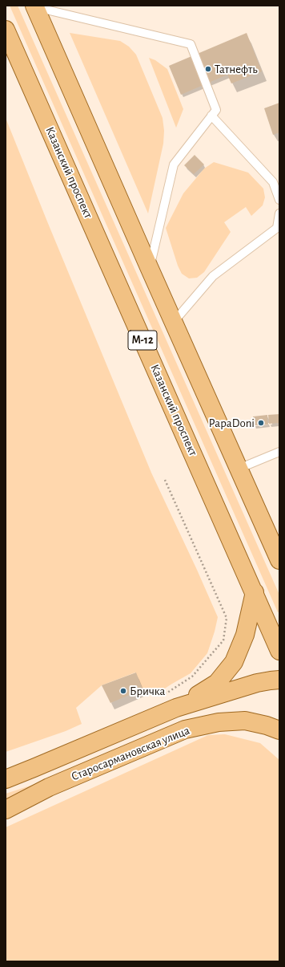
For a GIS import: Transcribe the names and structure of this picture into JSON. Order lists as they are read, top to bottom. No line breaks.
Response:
{"streets":{"main road":["Казанский проспект","М-12","Старосармановская улица"]},"places":["Татнефть","PapaDoni","Бричка"]}
